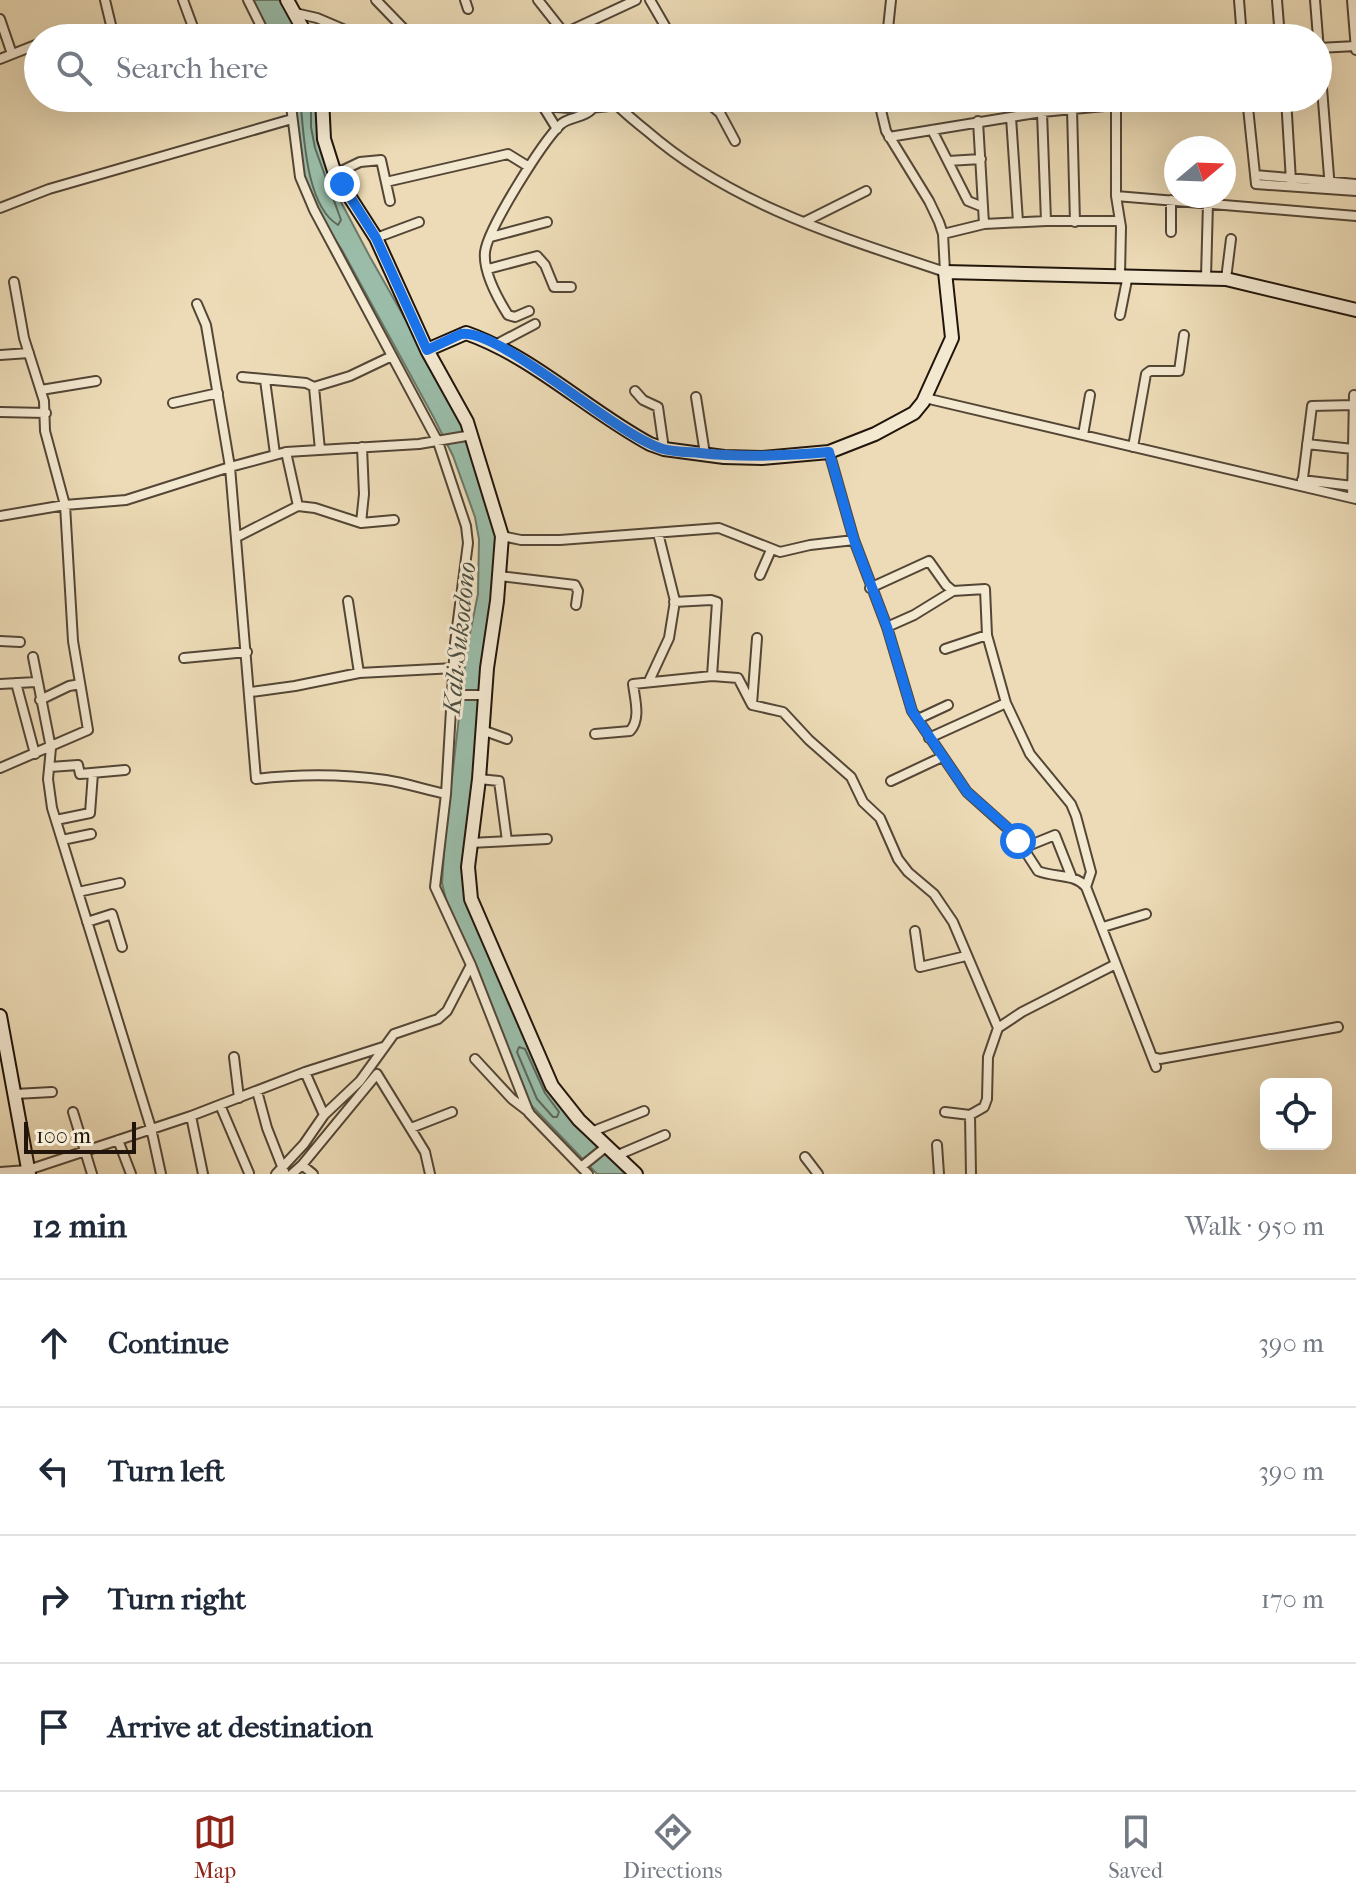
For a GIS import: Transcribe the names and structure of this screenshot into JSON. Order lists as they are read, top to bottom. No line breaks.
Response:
{"water":["Kali Sukodono"],"scale_bar":"100 m","north":"right","page":{"search":"Search here","scale":"100 m","heading":["12 min","Walk · 950 m"],"list":[["Continue","390 m"],["Turn left","390 m"],["Turn right","170 m"],"Arrive at destination"],"nav":["Map","Directions","Saved"]}}
